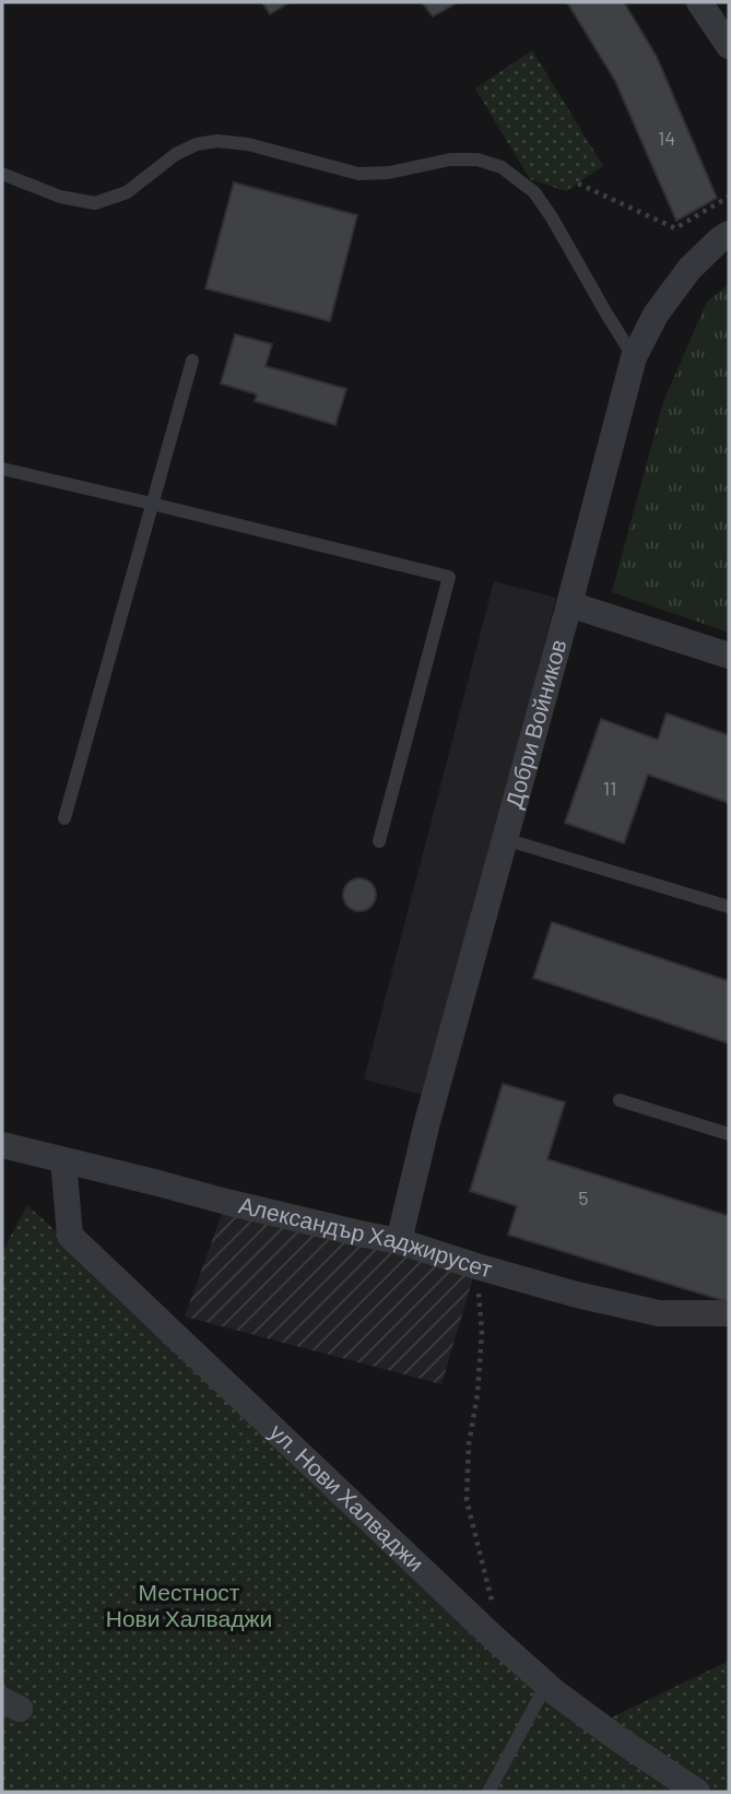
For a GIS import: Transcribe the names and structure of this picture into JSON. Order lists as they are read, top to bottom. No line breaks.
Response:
{"streets":{"street":["Добри Войников","Александър Хаджирусет","ул. Нови Халваджи"]},"crossings":[["Добри Войников","Александър Хаджирусет"],["Александър Хаджирусет","ул. Нови Халваджи"]],"parks":["Местност Нови Халваджи"],"house_numbers":["14","11","5"]}
